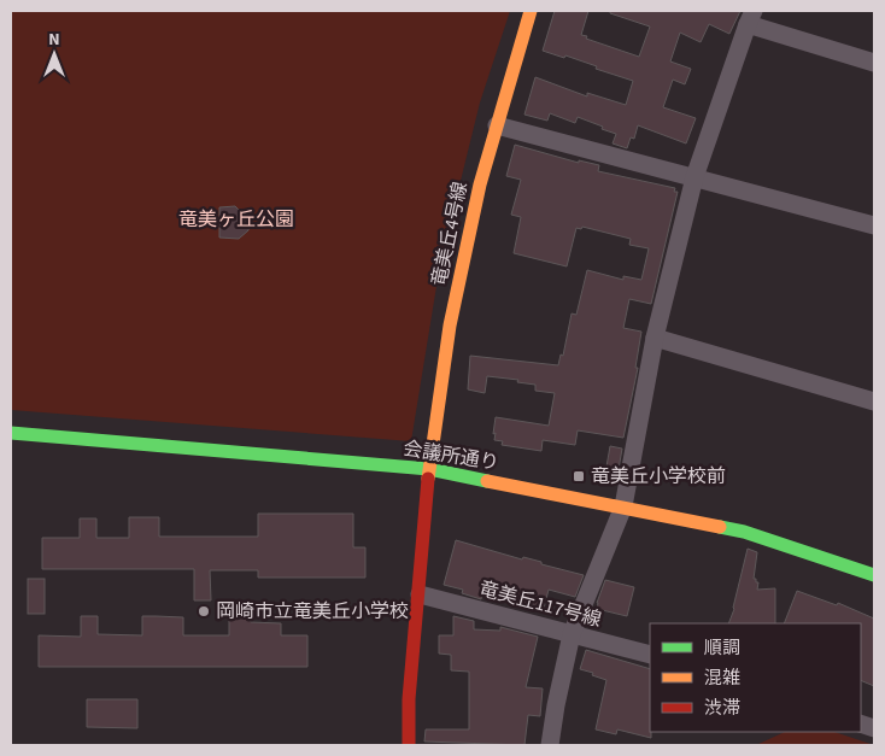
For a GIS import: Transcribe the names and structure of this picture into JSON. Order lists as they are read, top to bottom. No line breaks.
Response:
{"streets":{"street":["竜美丘4号線","会議所通り","竜美丘117号線"]},"crossings":[["竜美丘4号線","会議所通り"],["竜美丘4号線","竜美丘117号線"]],"parks":["竜美ヶ丘公園"],"places":{"transit":["竜美丘小学校前"],"other":["岡崎市立竜美丘小学校"]},"legend":["順調","混雑","渋滞"],"north":"top"}
